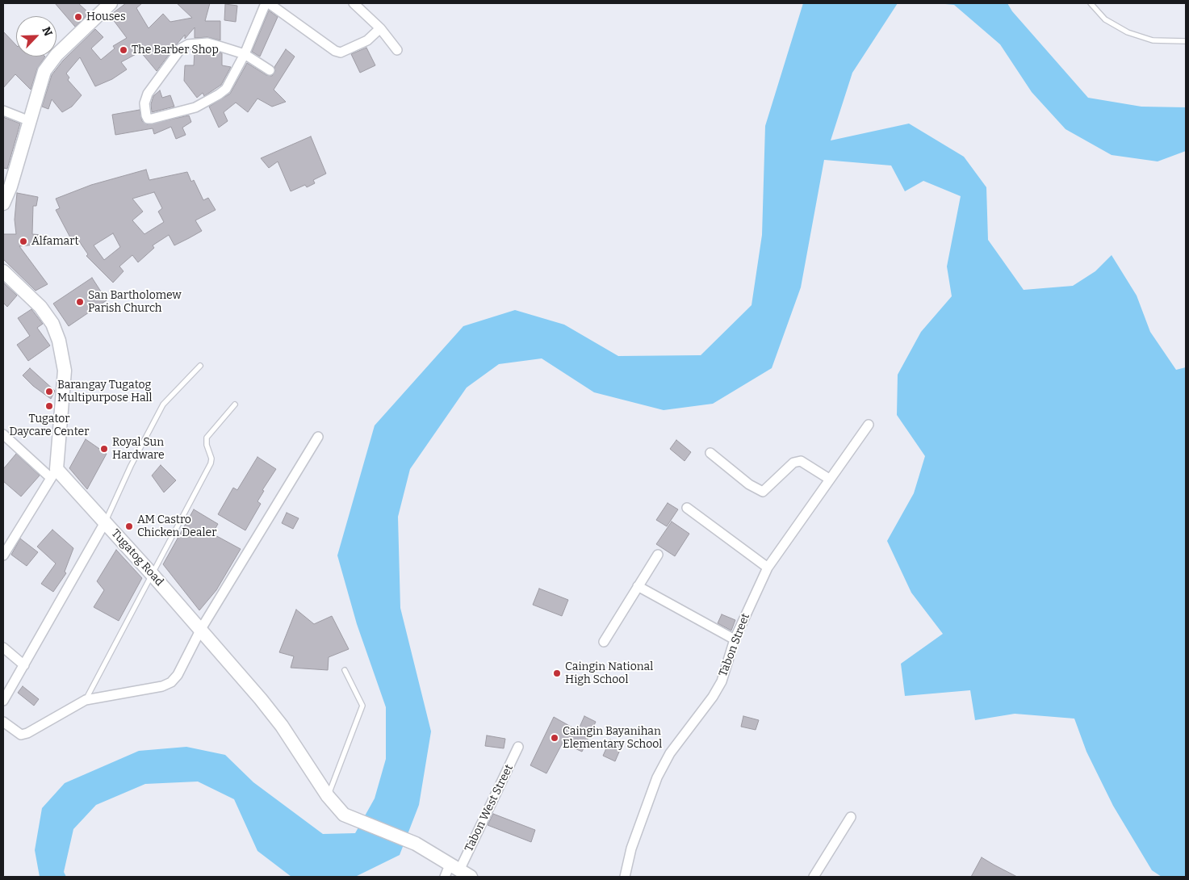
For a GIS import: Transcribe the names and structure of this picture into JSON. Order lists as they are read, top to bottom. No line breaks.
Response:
{"streets":{"street":["Tugatog Road","Tabon Street","Tabon West Street"]},"crossings":[["Tugatog Road","Tabon West Street"]],"places":["Houses","The Barber Shop","Alfamart","San Bartholomew Parish Church","Barangay Tugatog Multipurpose Hall","Tugator Daycare Center","Royal Sun Hardware","AM Castro Chicken Dealer","Caingin National High School","Caingin Bayanihan Elementary School"],"north":"top right"}
